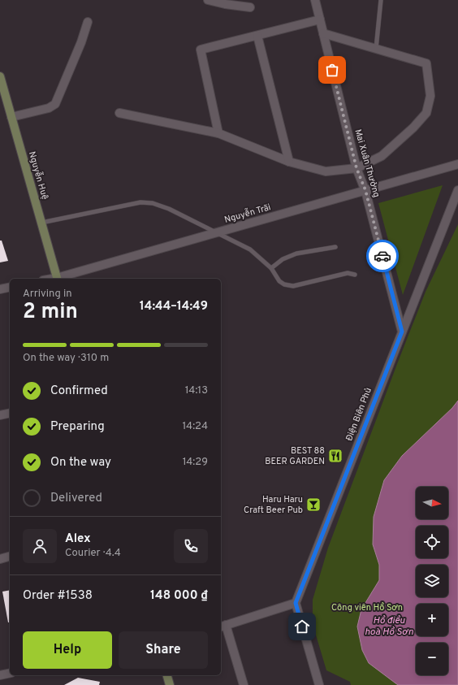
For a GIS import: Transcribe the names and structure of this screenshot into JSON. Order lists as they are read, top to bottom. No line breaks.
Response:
{"streets":{"main road":["Nguyễn Huệ"],"street":["Mai Xuân Thưởng","Nguyễn Trãi","Điện Biên Phủ"]},"crossings":[["Mai Xuân Thưởng","Nguyễn Trãi"],["Mai Xuân Thưởng","Điện Biên Phủ"],["Nguyễn Huệ","Nguyễn Trãi"]],"water":["Hồ điều hoà Hồ Sơn"],"parks":["Công viên Hồ Sơn"],"places":{"restaurant":["BEST 88 BEER GARDEN"],"bar":["Haru Haru Craft Beer Pub"]},"north":"right","page":{"heading":["2 min","Arriving in","14:44–14:49"],"panel":["Alex","Courier · 4.4","Order #1538","148 000 ₫"],"bar":"On the way · 310 m","list":[["Confirmed","14:13"],["Preparing","14:24"],["On the way","14:29"],"Delivered"],"map_buttons":["+","−"],"buttons":["Help","Share"]}}
